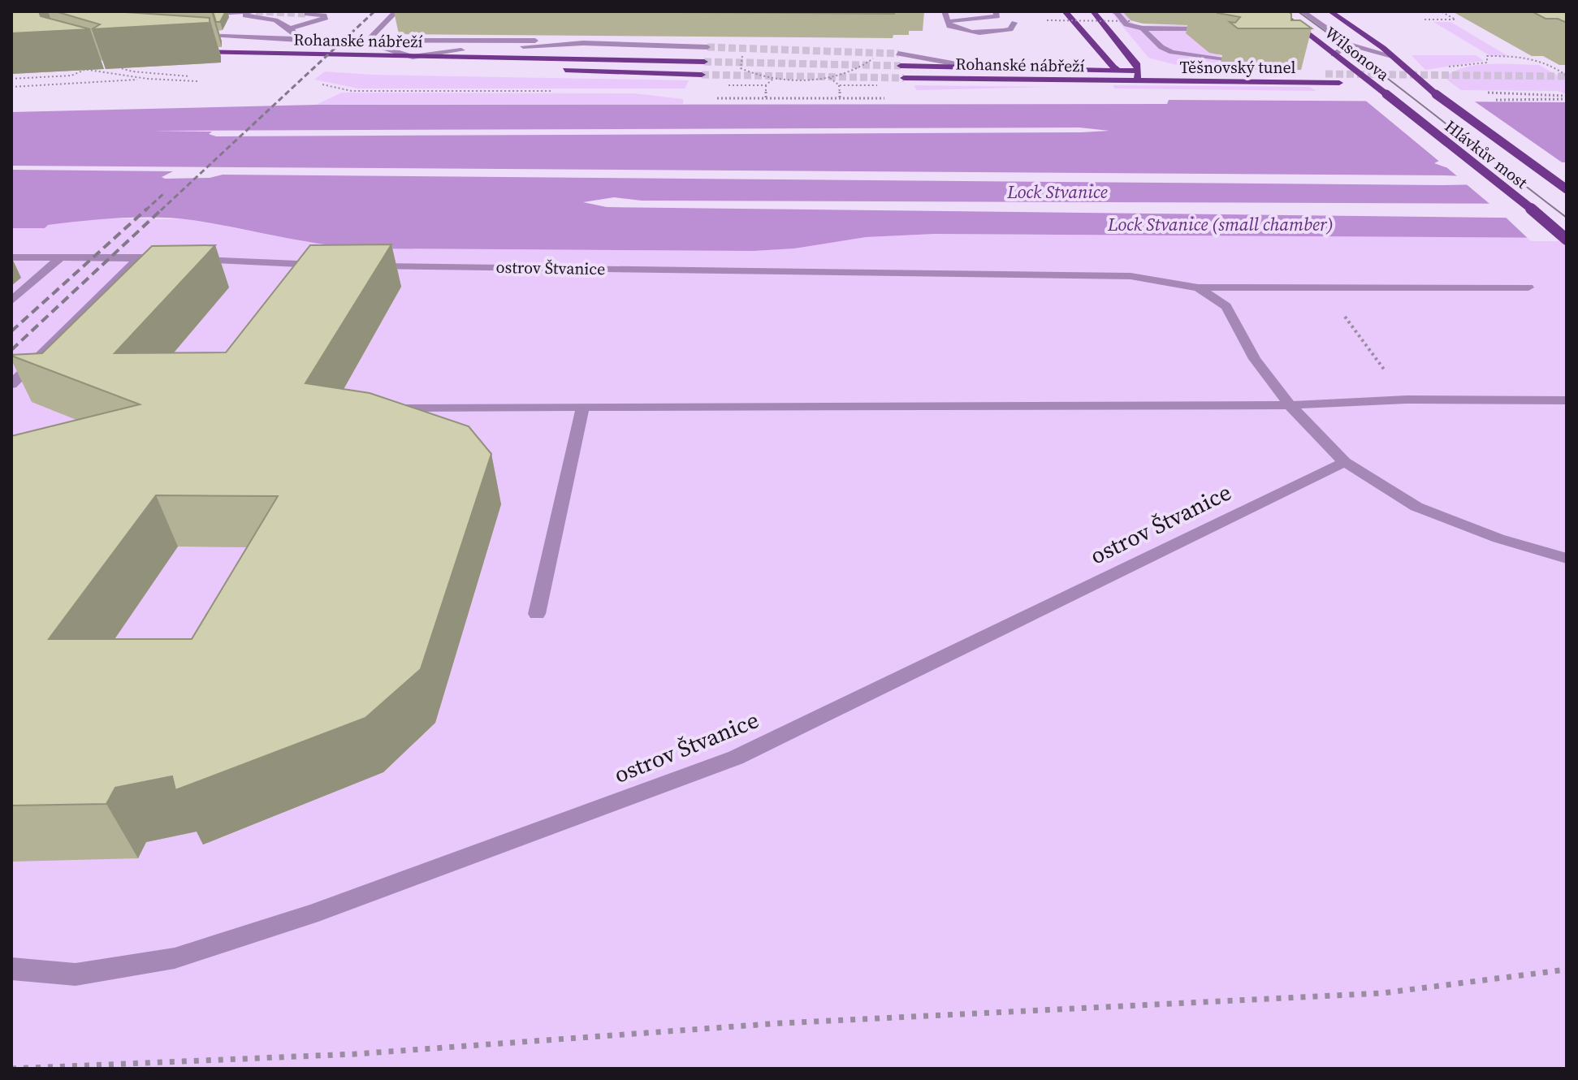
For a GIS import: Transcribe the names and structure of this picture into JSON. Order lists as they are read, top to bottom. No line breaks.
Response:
{"streets":{"main road":["Rohanské nábřeží","Wilsonova","Těšnovský tunel","Hlávkův most"],"street":["ostrov Štvanice"]},"crossings":[["Rohanské nábřeží","Těšnovský tunel"],["Wilsonova","Hlávkův most"]],"water":["Lock Stvanice","Lock Stvanice (small chamber)"]}
